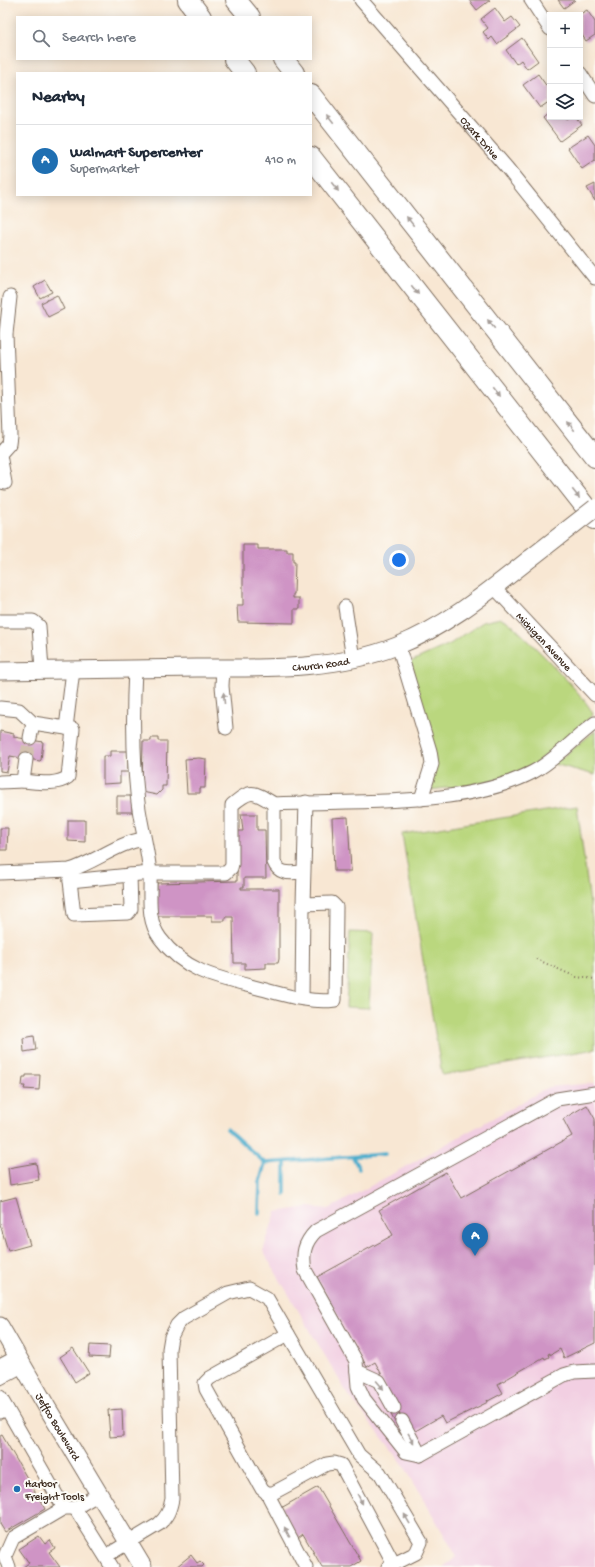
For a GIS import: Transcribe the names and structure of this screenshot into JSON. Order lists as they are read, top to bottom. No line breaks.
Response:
{"streets":{"main road":["Church Road","Jeffco Boulevard"],"street":["Ozark Drive","Michigan Avenue"]},"crossings":[["Michigan Avenue","Church Road"]],"places":["Harbor Freight Tools"],"page":{"map_buttons":["+","−"],"search":"Search here","heading":"Nearby","list":[{"mark":"A","name":"Walmart Supercenter","note":"Supermarket","value":"410 m"}],"pins":"A"}}
